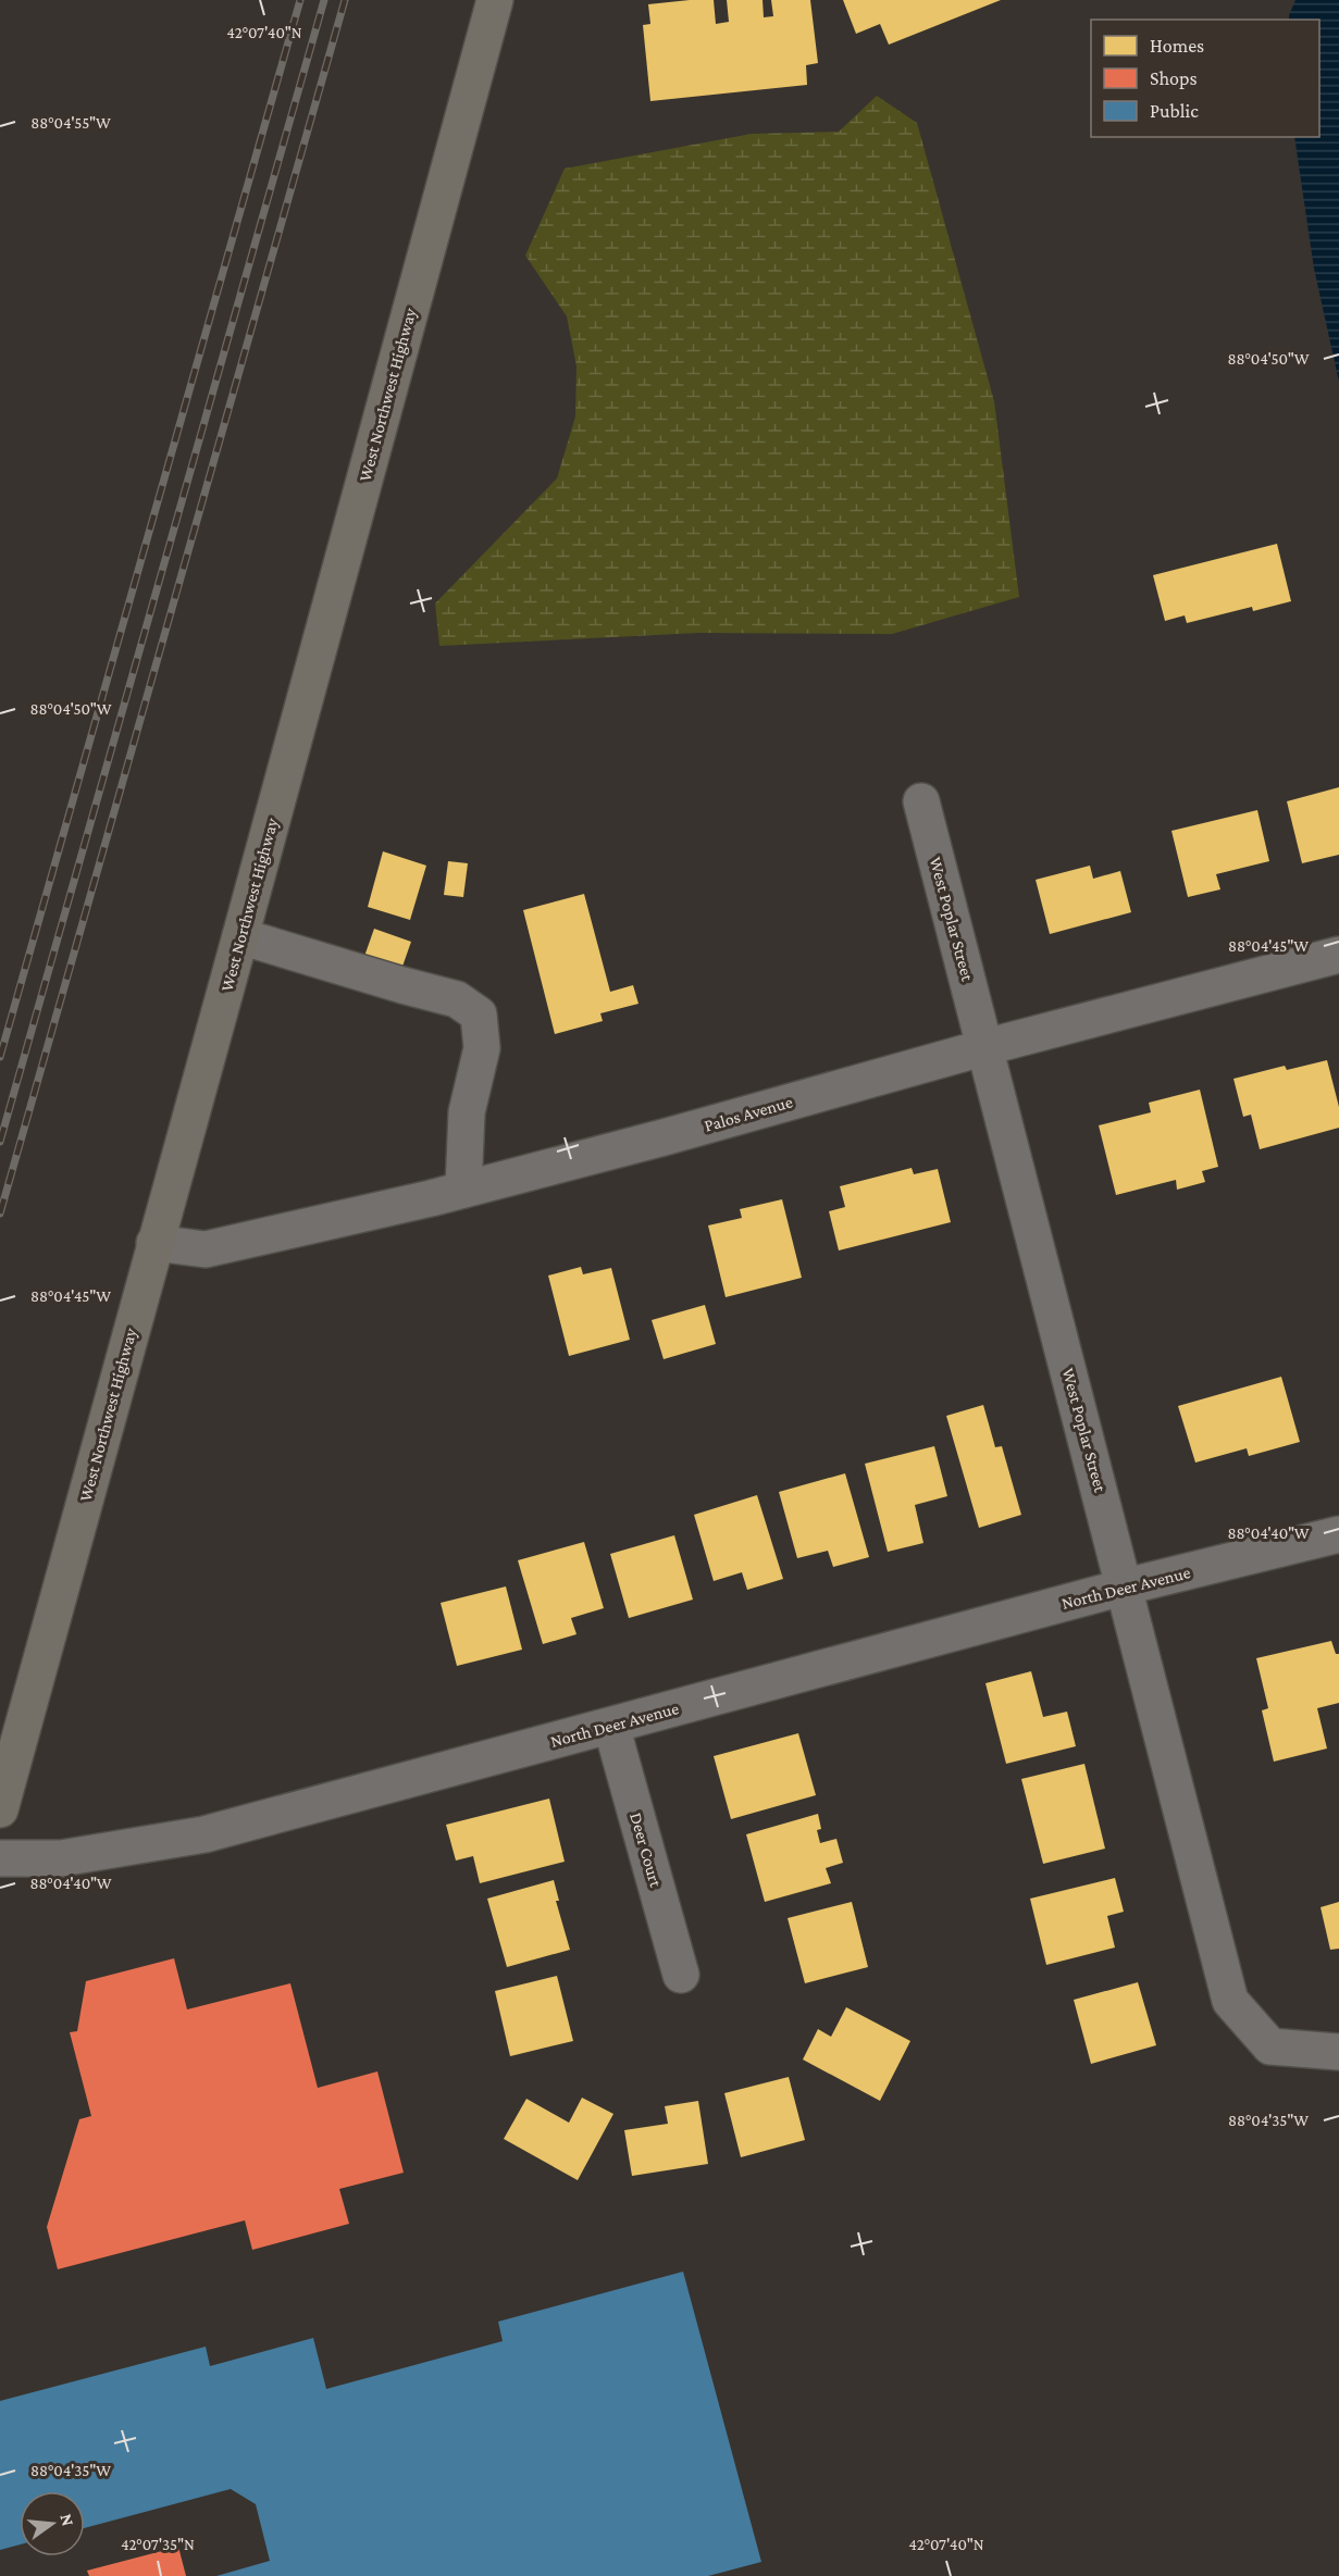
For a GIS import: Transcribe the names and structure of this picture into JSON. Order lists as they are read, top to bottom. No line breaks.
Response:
{"streets":{"main road":["West Northwest Highway"],"street":["West Poplar Street","Palos Avenue","North Deer Avenue","Deer Court"]},"crossings":[["West Northwest Highway","Palos Avenue"],["West Poplar Street","Palos Avenue"],["West Poplar Street","North Deer Avenue"],["North Deer Avenue","Deer Court"]],"legend":["Homes","Shops","Public"],"north":"right","coordinates":["42°07'40\"N","88°04'55\"W","88°04'50\"W","88°04'45\"W","88°04'40\"W","88°04'35\"W","42°07'35\"N"]}
